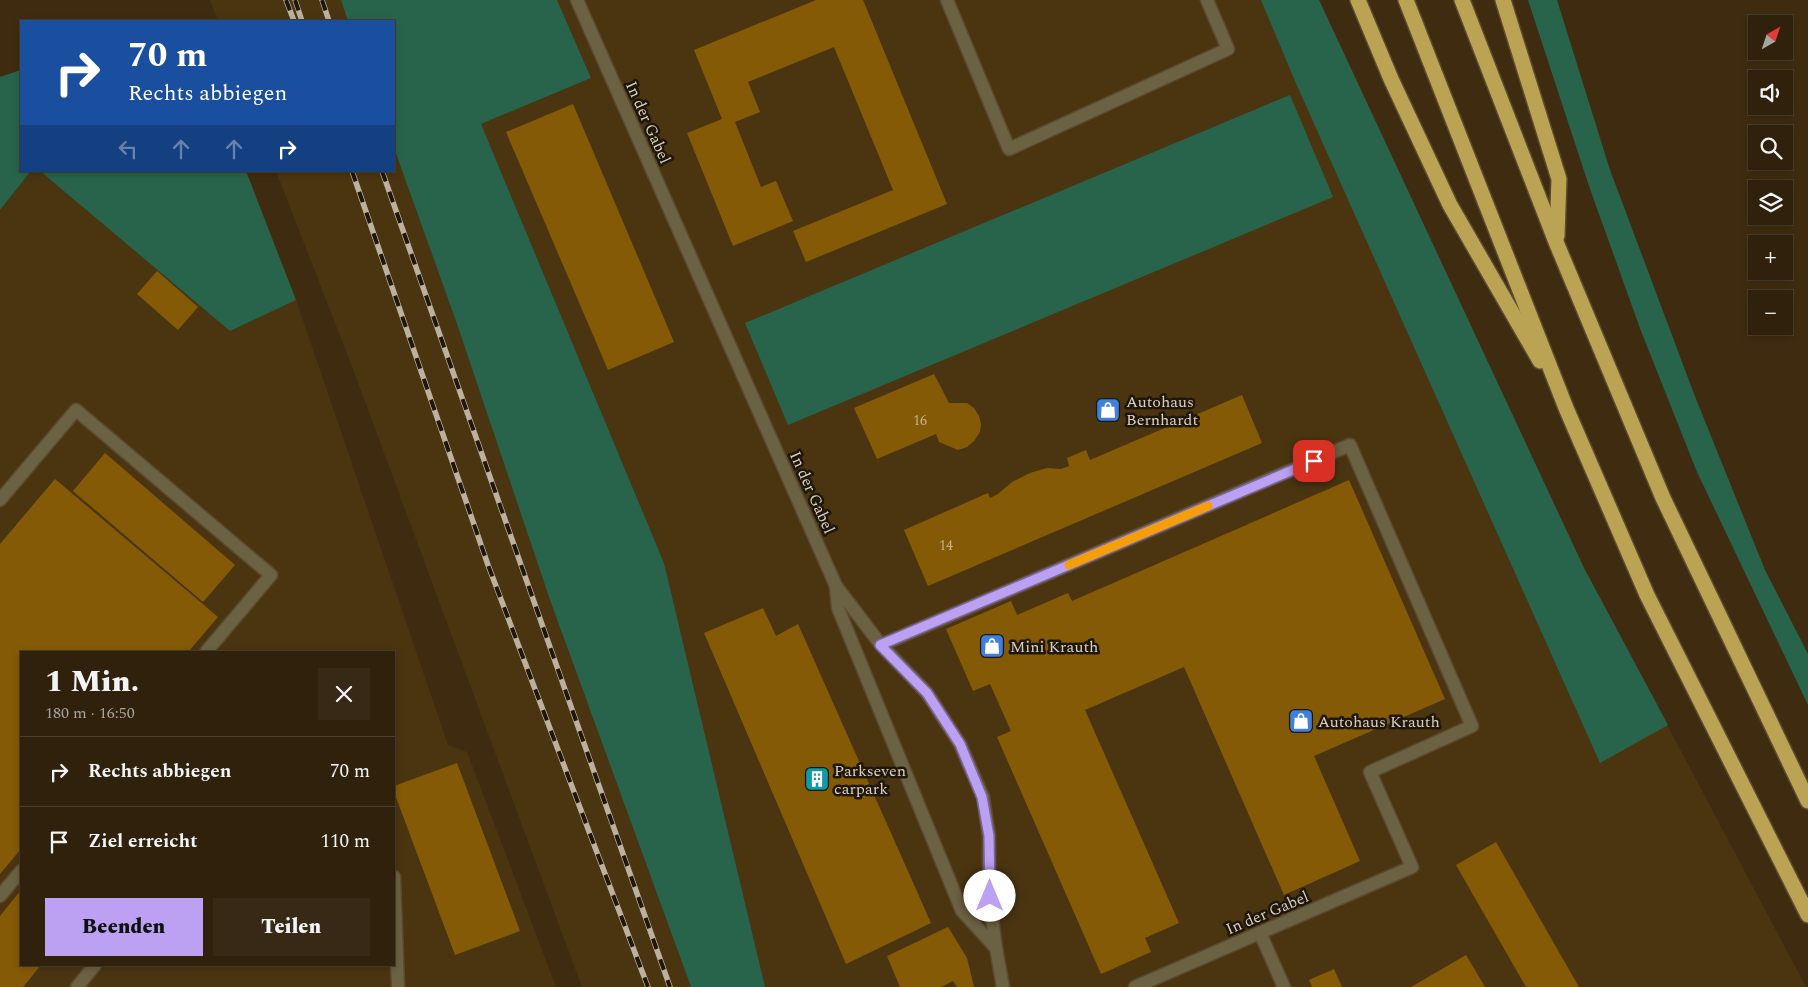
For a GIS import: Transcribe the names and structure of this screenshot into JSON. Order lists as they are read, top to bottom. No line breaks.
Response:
{"streets":{"street":["In der Gabel"]},"places":{"shop":["Autohaus Bernhardt","Mini Krauth","Autohaus Krauth"],"building":["Parkseven carpark"]},"house_numbers":["16","14"],"north":"top right","page":{"map_buttons":["+","−"],"turn":["70 m","Rechts abbiegen"],"heading":["1 Min.","180 m · 16:50"],"list":[{"name":"Rechts abbiegen","value":"70 m"},{"name":"Ziel erreicht","value":"110 m"}],"buttons":["Beenden","Teilen"]}}
